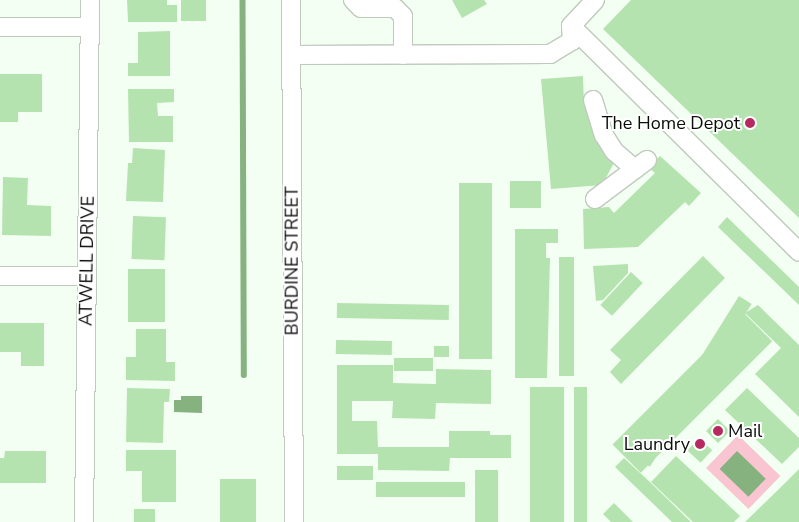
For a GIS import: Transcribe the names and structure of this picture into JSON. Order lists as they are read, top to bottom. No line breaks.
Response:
{"streets":{"street":["ATWELL DRIVE","BURDINE STREET"]},"places":["The Home Depot","Mail","Laundry"]}
